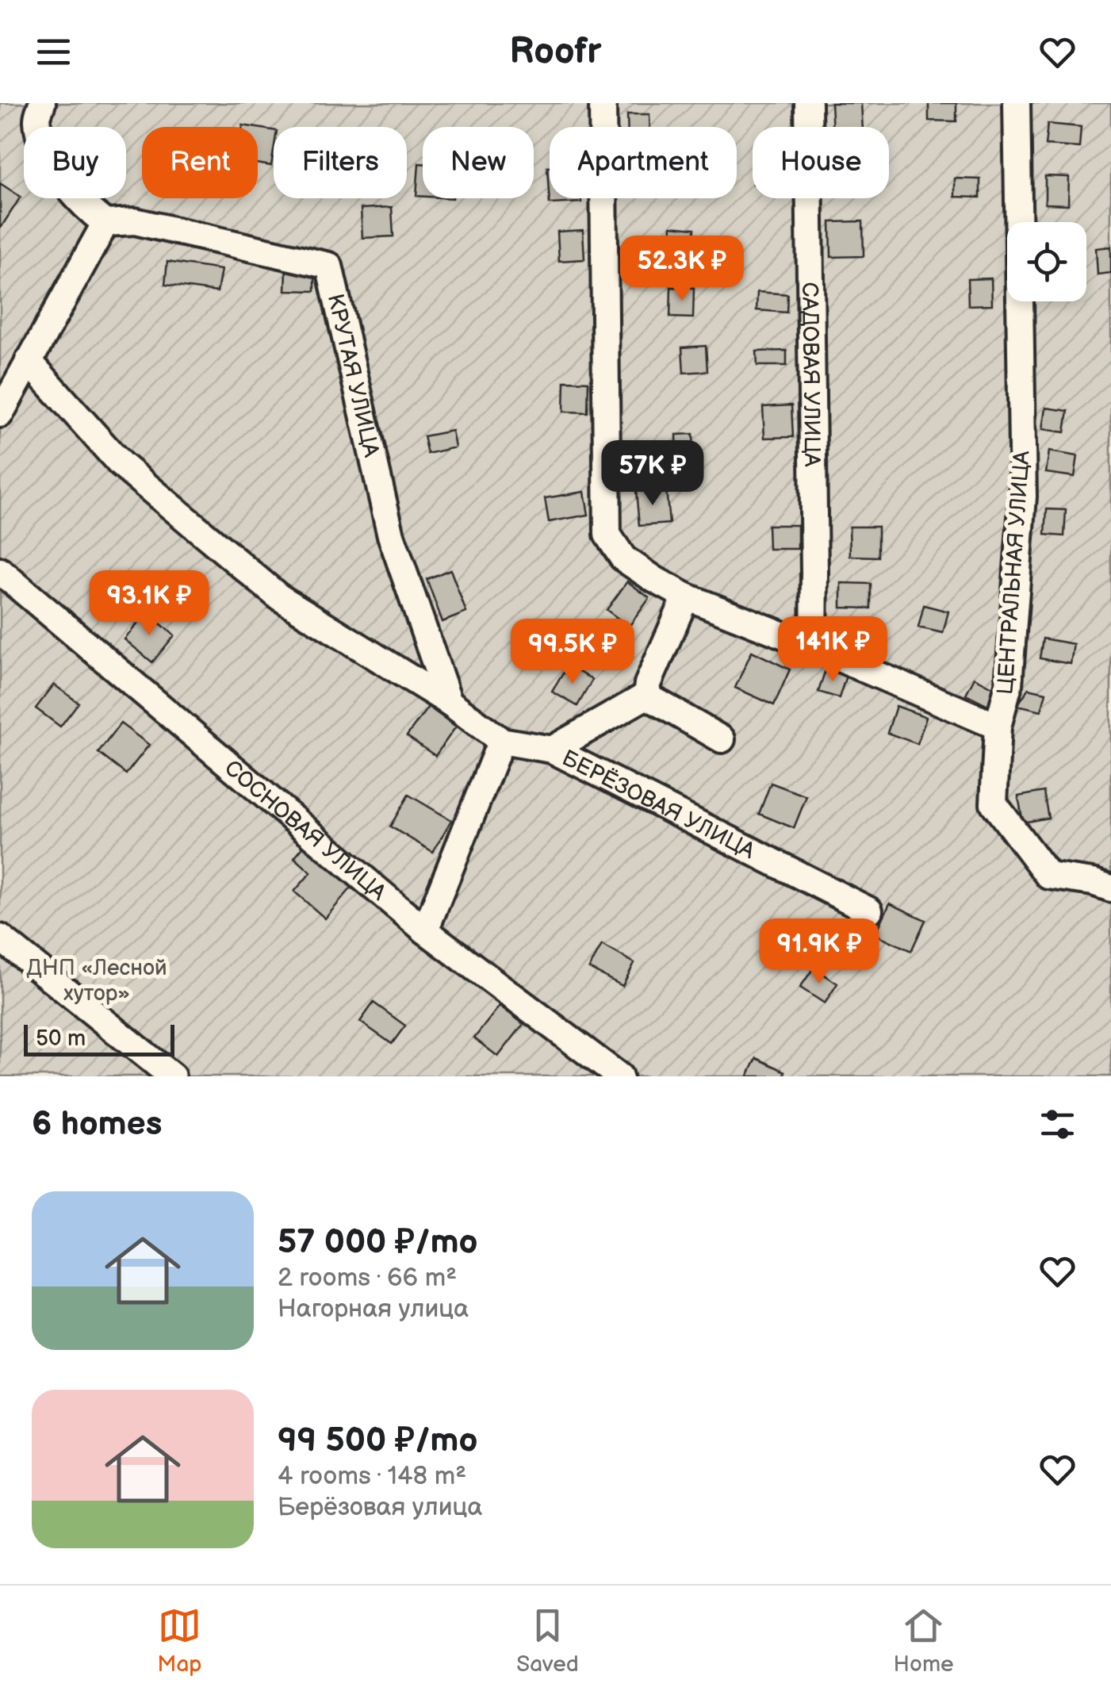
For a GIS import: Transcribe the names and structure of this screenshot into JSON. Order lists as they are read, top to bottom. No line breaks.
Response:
{"streets":{"street":["КРУТАЯ УЛИЦА","САДОВАЯ УЛИЦА","ЦЕНТРАЛЬНАЯ УЛИЦА","БЕРЁЗОВАЯ УЛИЦА","СОСНОВАЯ УЛИЦА"]},"crossings":[["КРУТАЯ УЛИЦА","БЕРЁЗОВАЯ УЛИЦА"]],"parks":["ДНП «Лесной хутор»"],"scale_bar":"50 m","page":{"header":"Roofr","chip":["Buy","Rent","Filters","New","Apartment","House"],"price":["52.3K ₽","57K ₽","93.1K ₽","141K ₽","99.5K ₽","91.9K ₽"],"scale":"50 m","heading":"6 homes","list":[{"name":"57 000 ₽/mo","note":"2 rooms · 66 m² · Нагорная улица"},{"name":"99 500 ₽/mo","note":"4 rooms · 148 m² · Берёзовая улица"}],"tabs":["Map","Saved","Home"]}}
